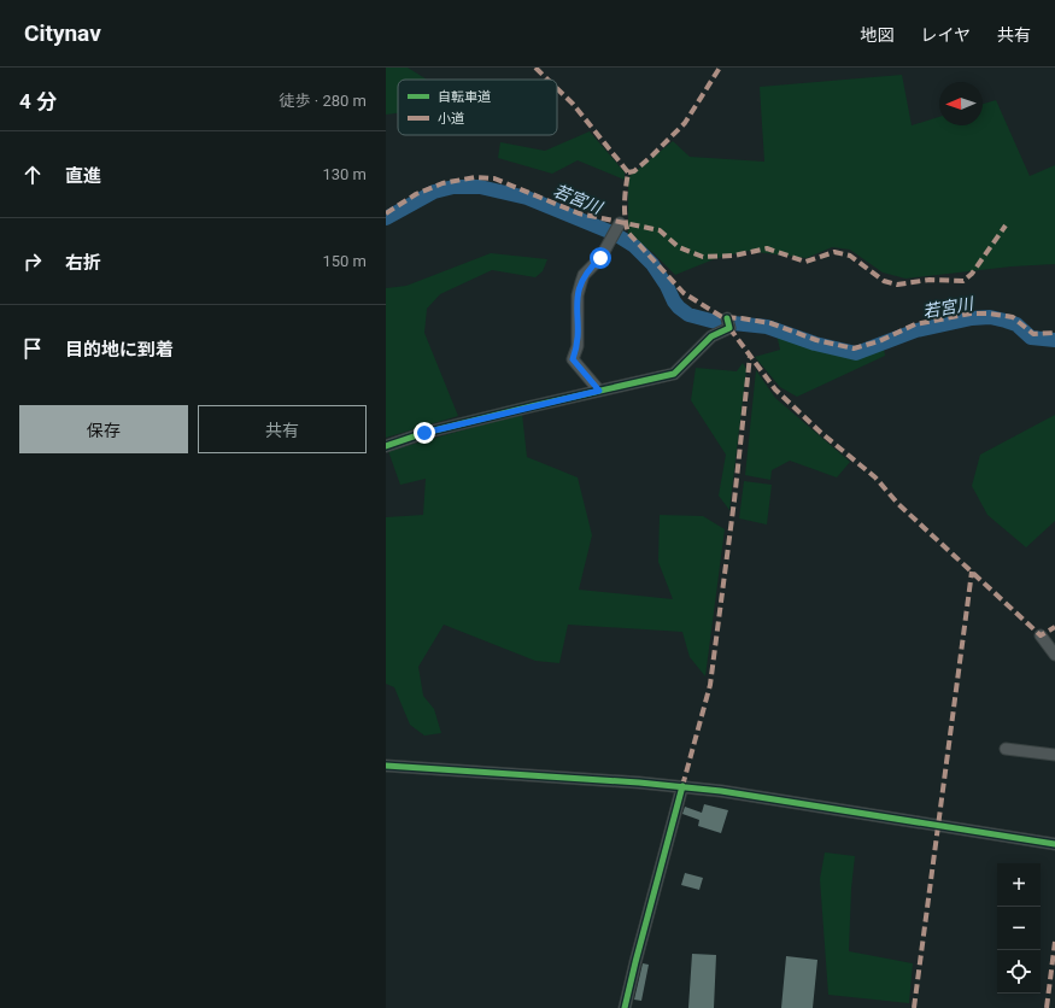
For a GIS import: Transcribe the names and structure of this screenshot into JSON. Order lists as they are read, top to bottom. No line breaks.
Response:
{"water":["若宮川"],"legend":["自転車道","小道"],"north":"left","page":{"header":"Citynav","nav":["地図","レイヤ","共有"],"heading":["4 分","徒歩 · 280 m"],"list":[["直進","130 m"],["右折","150 m"],"目的地に到着"],"buttons":["保存","共有"],"map_buttons":["+","−"]}}
